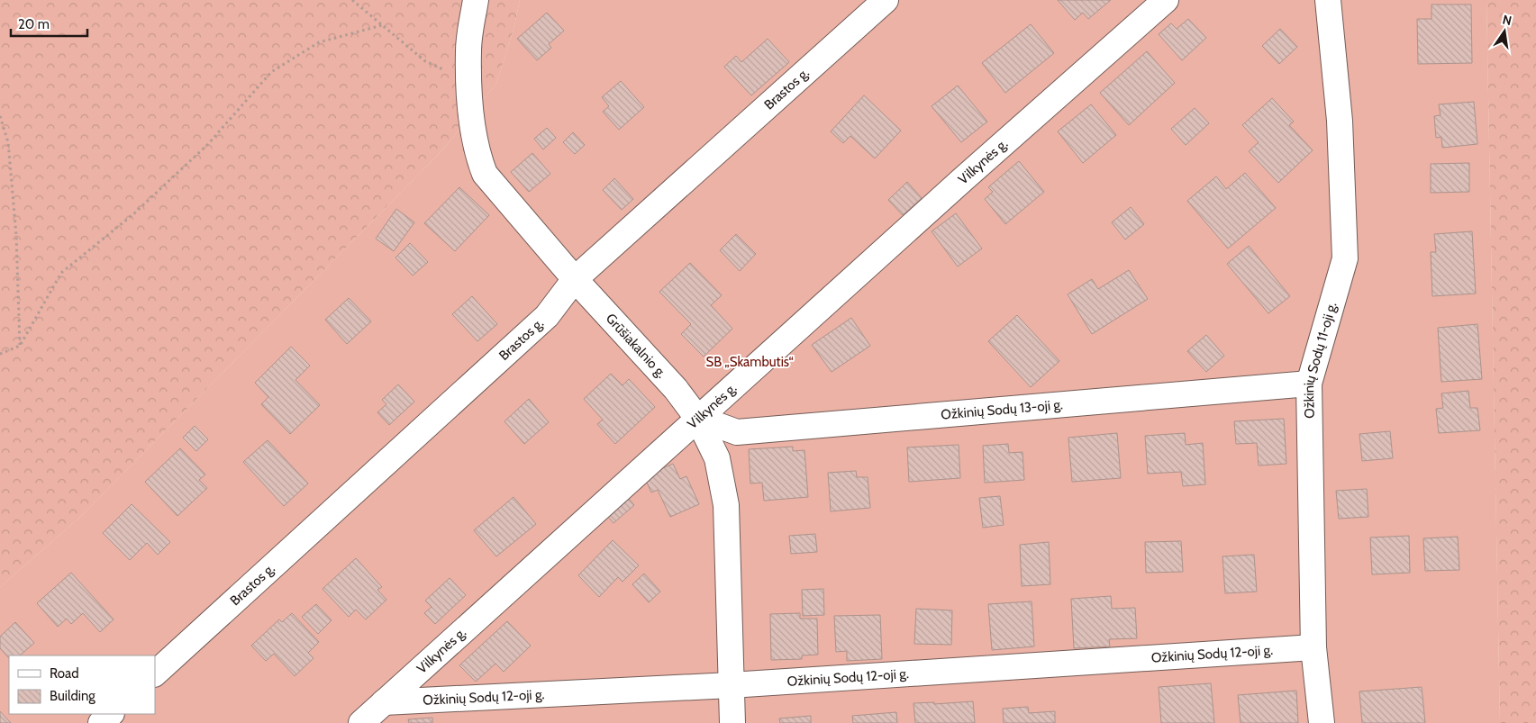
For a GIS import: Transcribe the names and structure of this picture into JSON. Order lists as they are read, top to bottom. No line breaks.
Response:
{"streets":{"street":["Brastos g.","Vilkynės g.","Grūšiakalnio g.","Ožkinių Sodų 11-oji g.","Ožkinių Sodų 13-oji g.","Ožkinių Sodų 12-oji g."]},"crossings":[["Brastos g.","Grūšiakalnio g."],["Vilkynės g.","Grūšiakalnio g."],["Vilkynės g.","Ožkinių Sodų 13-oji g."],["Vilkynės g.","Ožkinių Sodų 12-oji g."],["Grūšiakalnio g.","Ožkinių Sodų 13-oji g."],["Grūšiakalnio g.","Ožkinių Sodų 12-oji g."],["Ožkinių Sodų 11-oji g.","Ožkinių Sodų 13-oji g."],["Ožkinių Sodų 11-oji g.","Ožkinių Sodų 12-oji g."]],"parks":["SB „Skambutis“"],"legend":["Road","Building"],"scale_bar":"20 m","north":"top"}
